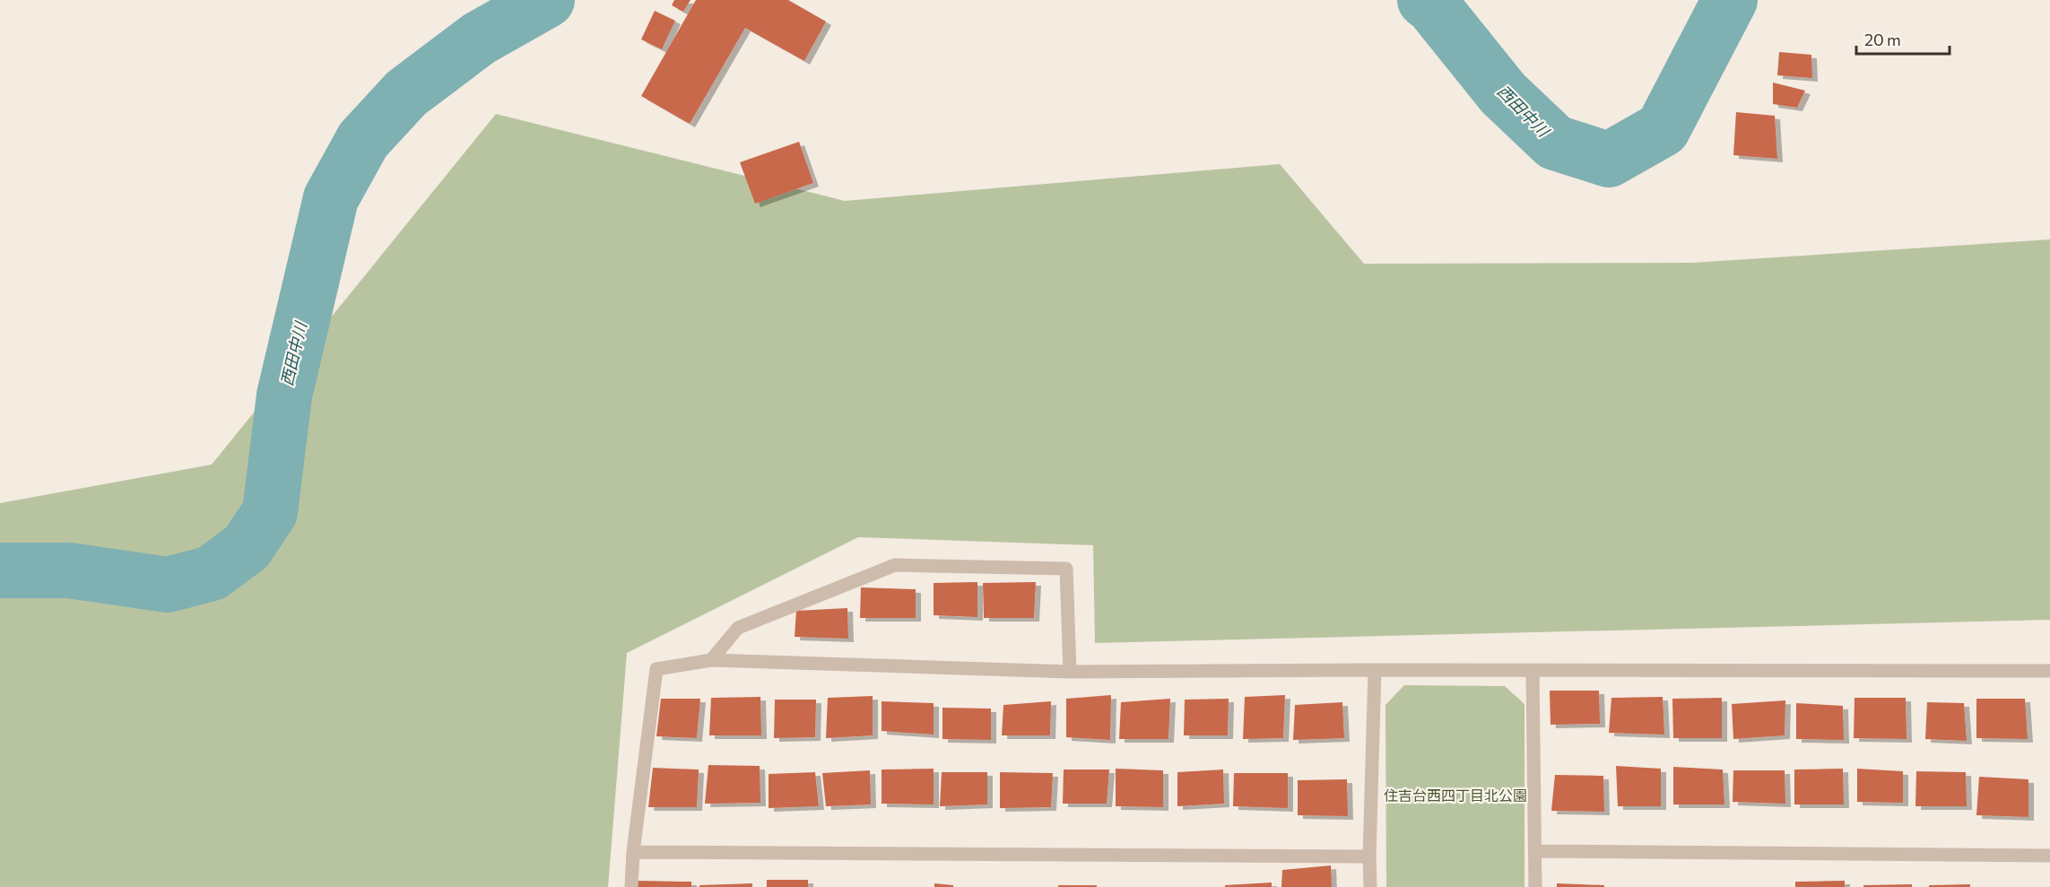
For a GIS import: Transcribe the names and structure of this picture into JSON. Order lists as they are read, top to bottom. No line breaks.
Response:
{"water":["西田中川"],"parks":["住吉台西四丁目北公園"],"scale_bar":"20 m"}
